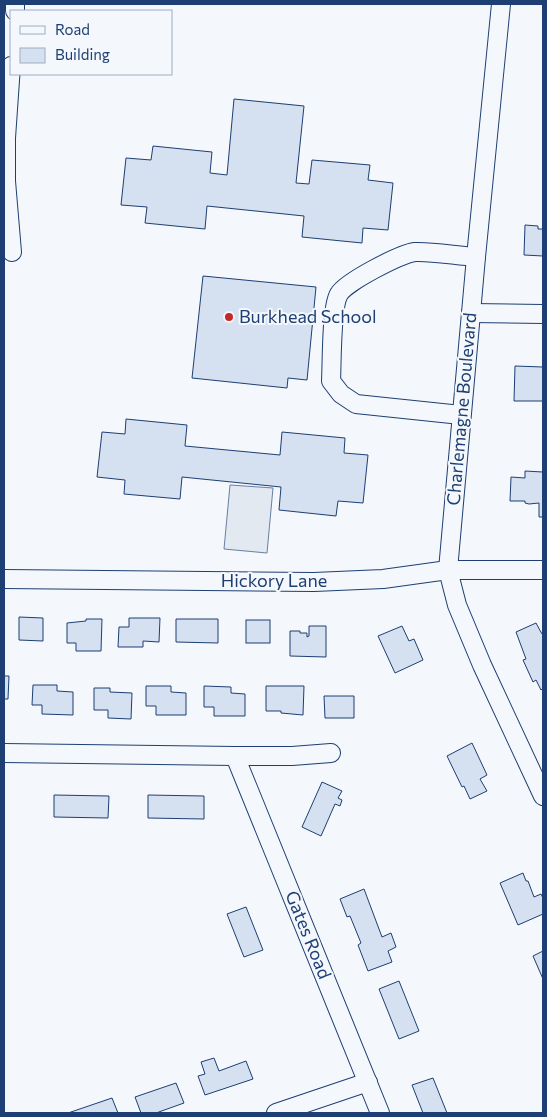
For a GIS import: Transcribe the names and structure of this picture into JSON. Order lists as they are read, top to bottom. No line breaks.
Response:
{"streets":{"street":["Charlemagne Boulevard","Hickory Lane","Gates Road"]},"crossings":[["Charlemagne Boulevard","Hickory Lane"]],"places":["Burkhead School"],"legend":["Road","Building"]}
